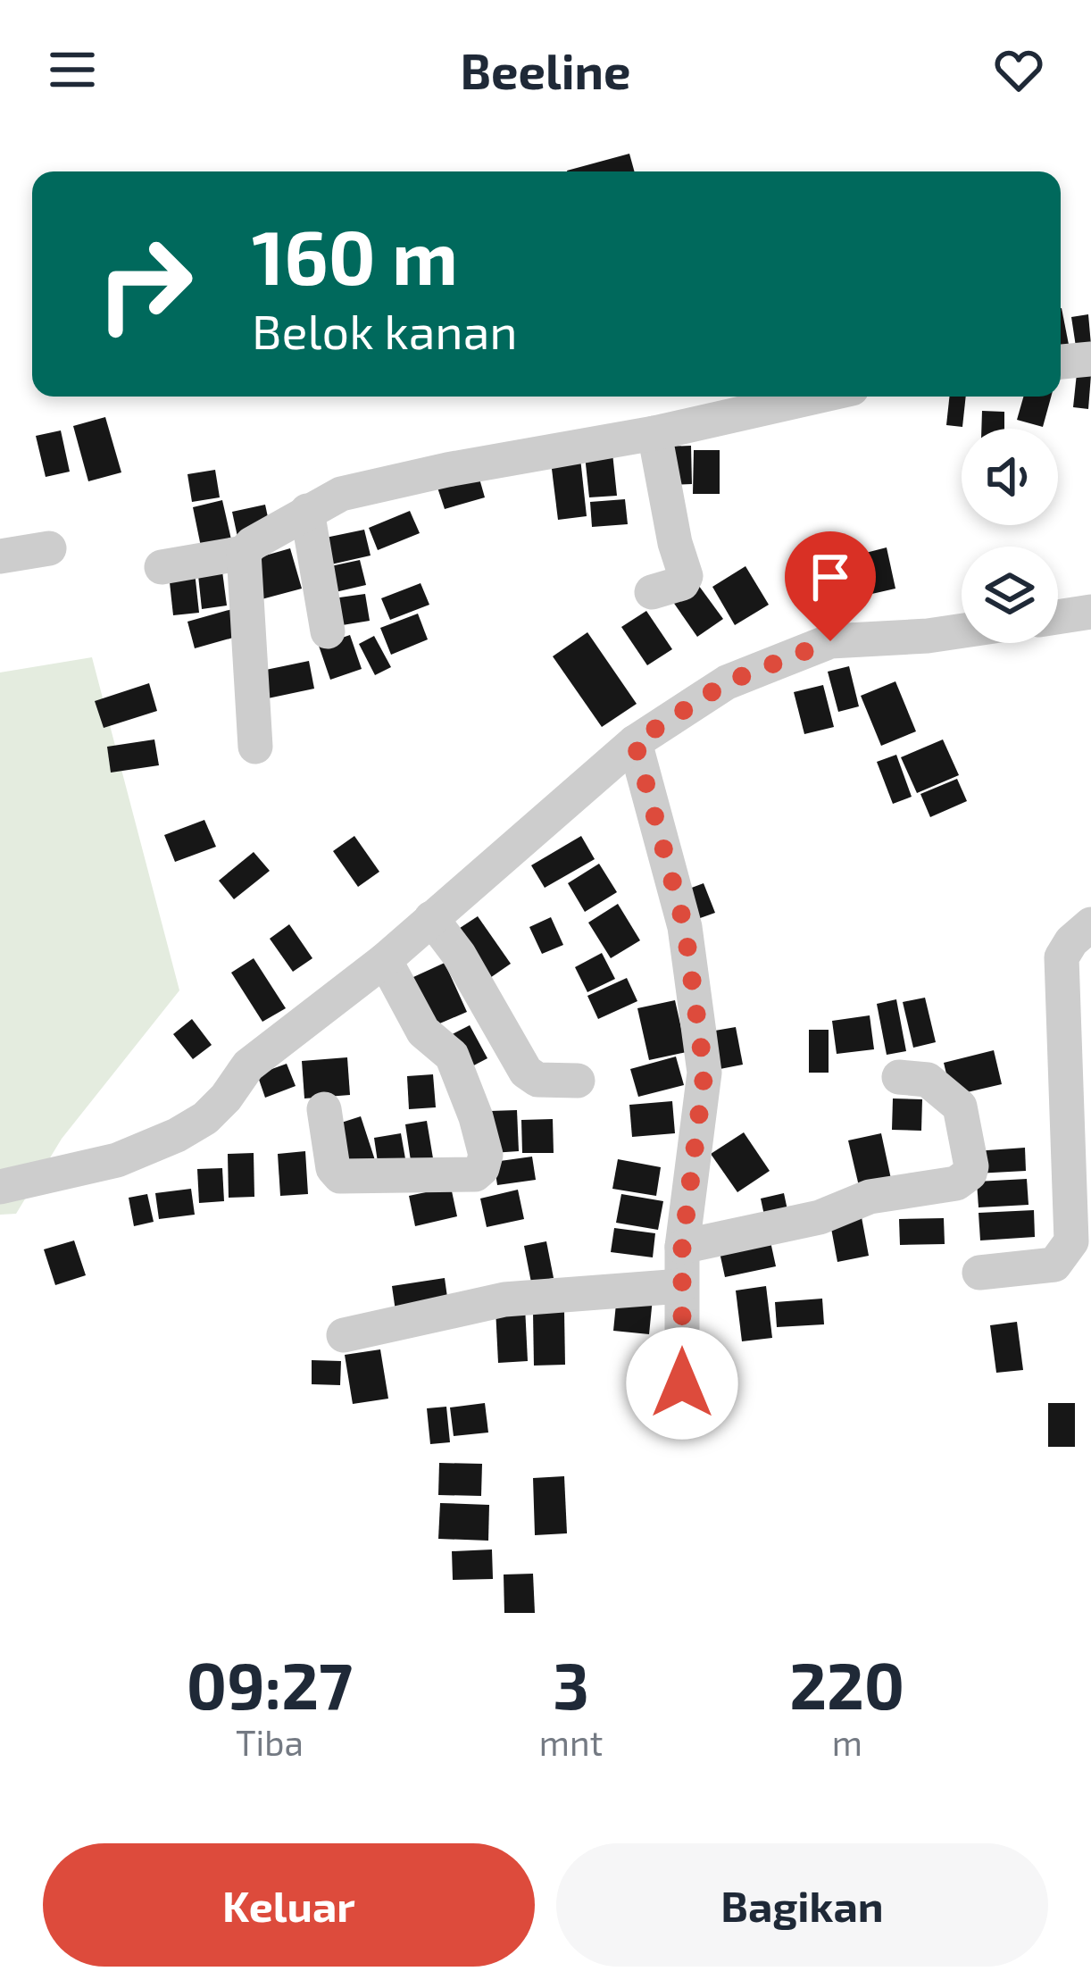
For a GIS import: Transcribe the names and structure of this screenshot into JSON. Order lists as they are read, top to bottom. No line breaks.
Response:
{"page":{"header":"Beeline","turn":["160 m","Belok kanan"],"eta":["09:27","Tiba","3","mnt","220","m"],"buttons":["Keluar","Bagikan"]}}
